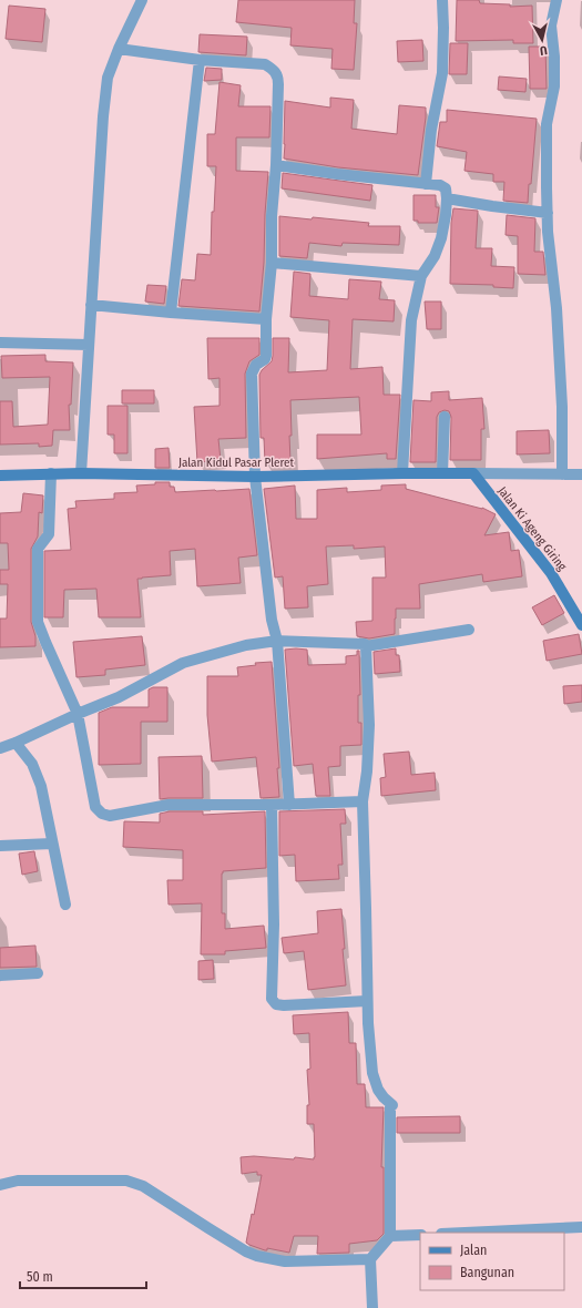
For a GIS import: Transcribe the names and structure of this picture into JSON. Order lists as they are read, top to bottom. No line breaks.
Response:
{"streets":{"street":["Jalan Kidul Pasar Pleret","Jalan Ki Ageng Giring"]},"crossings":[["Jalan Kidul Pasar Pleret","Jalan Ki Ageng Giring"]],"legend":["Jalan","Bangunan"],"scale_bar":"50 m","north":"bottom"}
